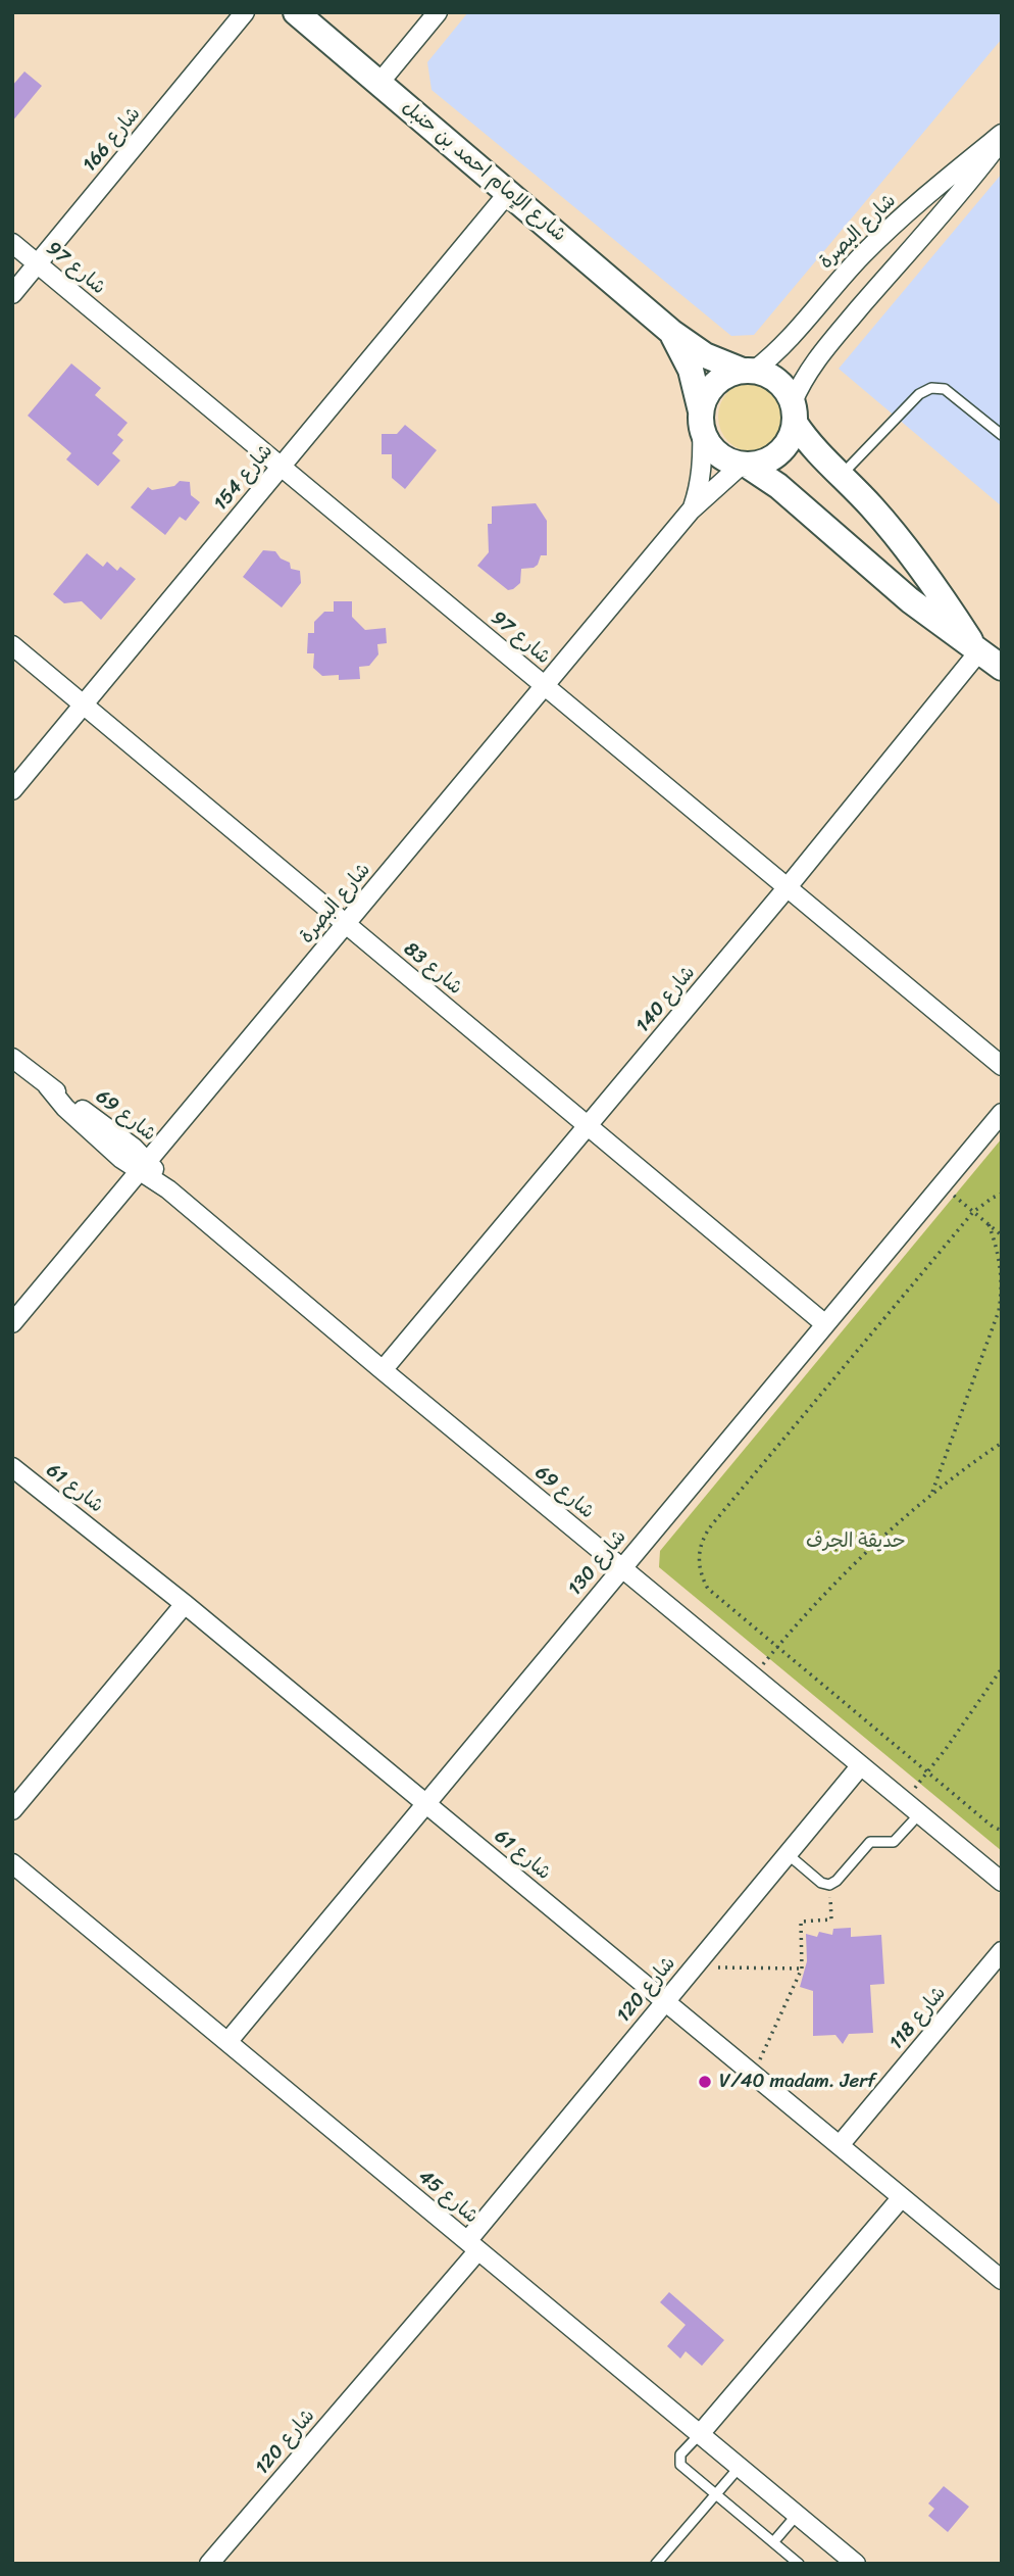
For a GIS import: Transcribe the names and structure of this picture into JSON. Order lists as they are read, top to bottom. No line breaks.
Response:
{"streets":{"street":["شارع 166","شارع الإمام احمد بن حنبل","شارع البصرة","شارع 97","شارع 154","شارع 83","شارع 140","شارع 69","شارع 61","شارع 130","شارع 120","شارع 118","شارع 45"]},"crossings":[["شارع 166","شارع 97"],["شارع الإمام احمد بن حنبل","شارع البصرة"],["شارع الإمام احمد بن حنبل","شارع 154"],["شارع البصرة","شارع 97"],["شارع البصرة","شارع 83"],["شارع البصرة","شارع 69"],["شارع 97","شارع 154"],["شارع 97","شارع 140"],["شارع 154","شارع 83"],["شارع 83","شارع 140"],["شارع 83","شارع 130"],["شارع 140","شارع 69"],["شارع 69","شارع 130"],["شارع 69","شارع 120"],["شارع 61","شارع 130"],["شارع 61","شارع 120"],["شارع 61","شارع 118"],["شارع 130","شارع 45"],["شارع 120","شارع 45"]],"parks":["حديقة الجرف"],"places":["V/40 madam. Jerf"]}
